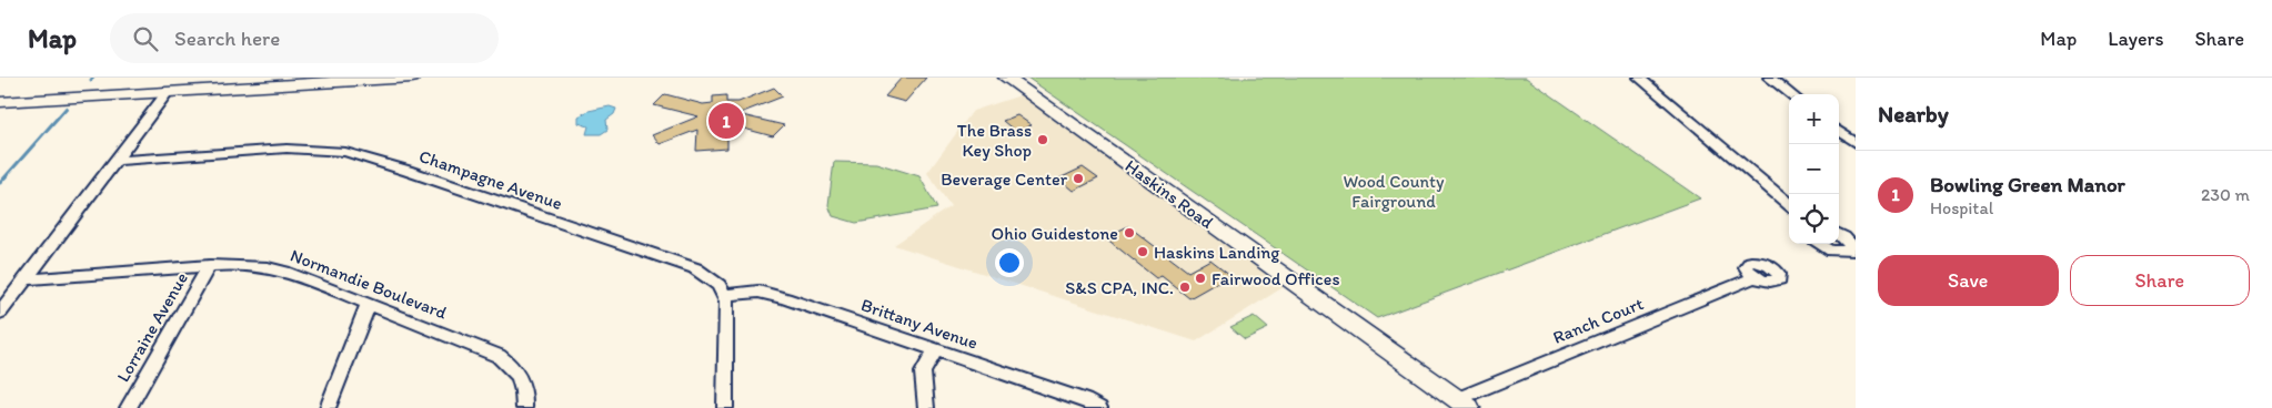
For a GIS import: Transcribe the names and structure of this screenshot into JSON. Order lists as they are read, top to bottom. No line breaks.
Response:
{"streets":{"main road":["Haskins Road"],"street":["Champagne Avenue","Normandie Boulevard","Ranch Court","Brittany Avenue","Lorraine Avenue"]},"crossings":[["Champagne Avenue","Brittany Avenue"],["Haskins Road","Ranch Court"],["Normandie Boulevard","Lorraine Avenue"]],"parks":["Wood County Fairground"],"places":["The Brass Key Shop","Beverage Center","Ohio Guidestone","Haskins Landing","Fairwood Offices","S&S CPA, INC."],"page":{"header":"Map","search":"Search here","nav":["Map","Layers","Share"],"heading":"Nearby","map_buttons":["+","−"],"pins":"1","list":[{"mark":"1","name":"Bowling Green Manor","note":"Hospital","value":"230 m"}],"buttons":["Save","Share"]}}
